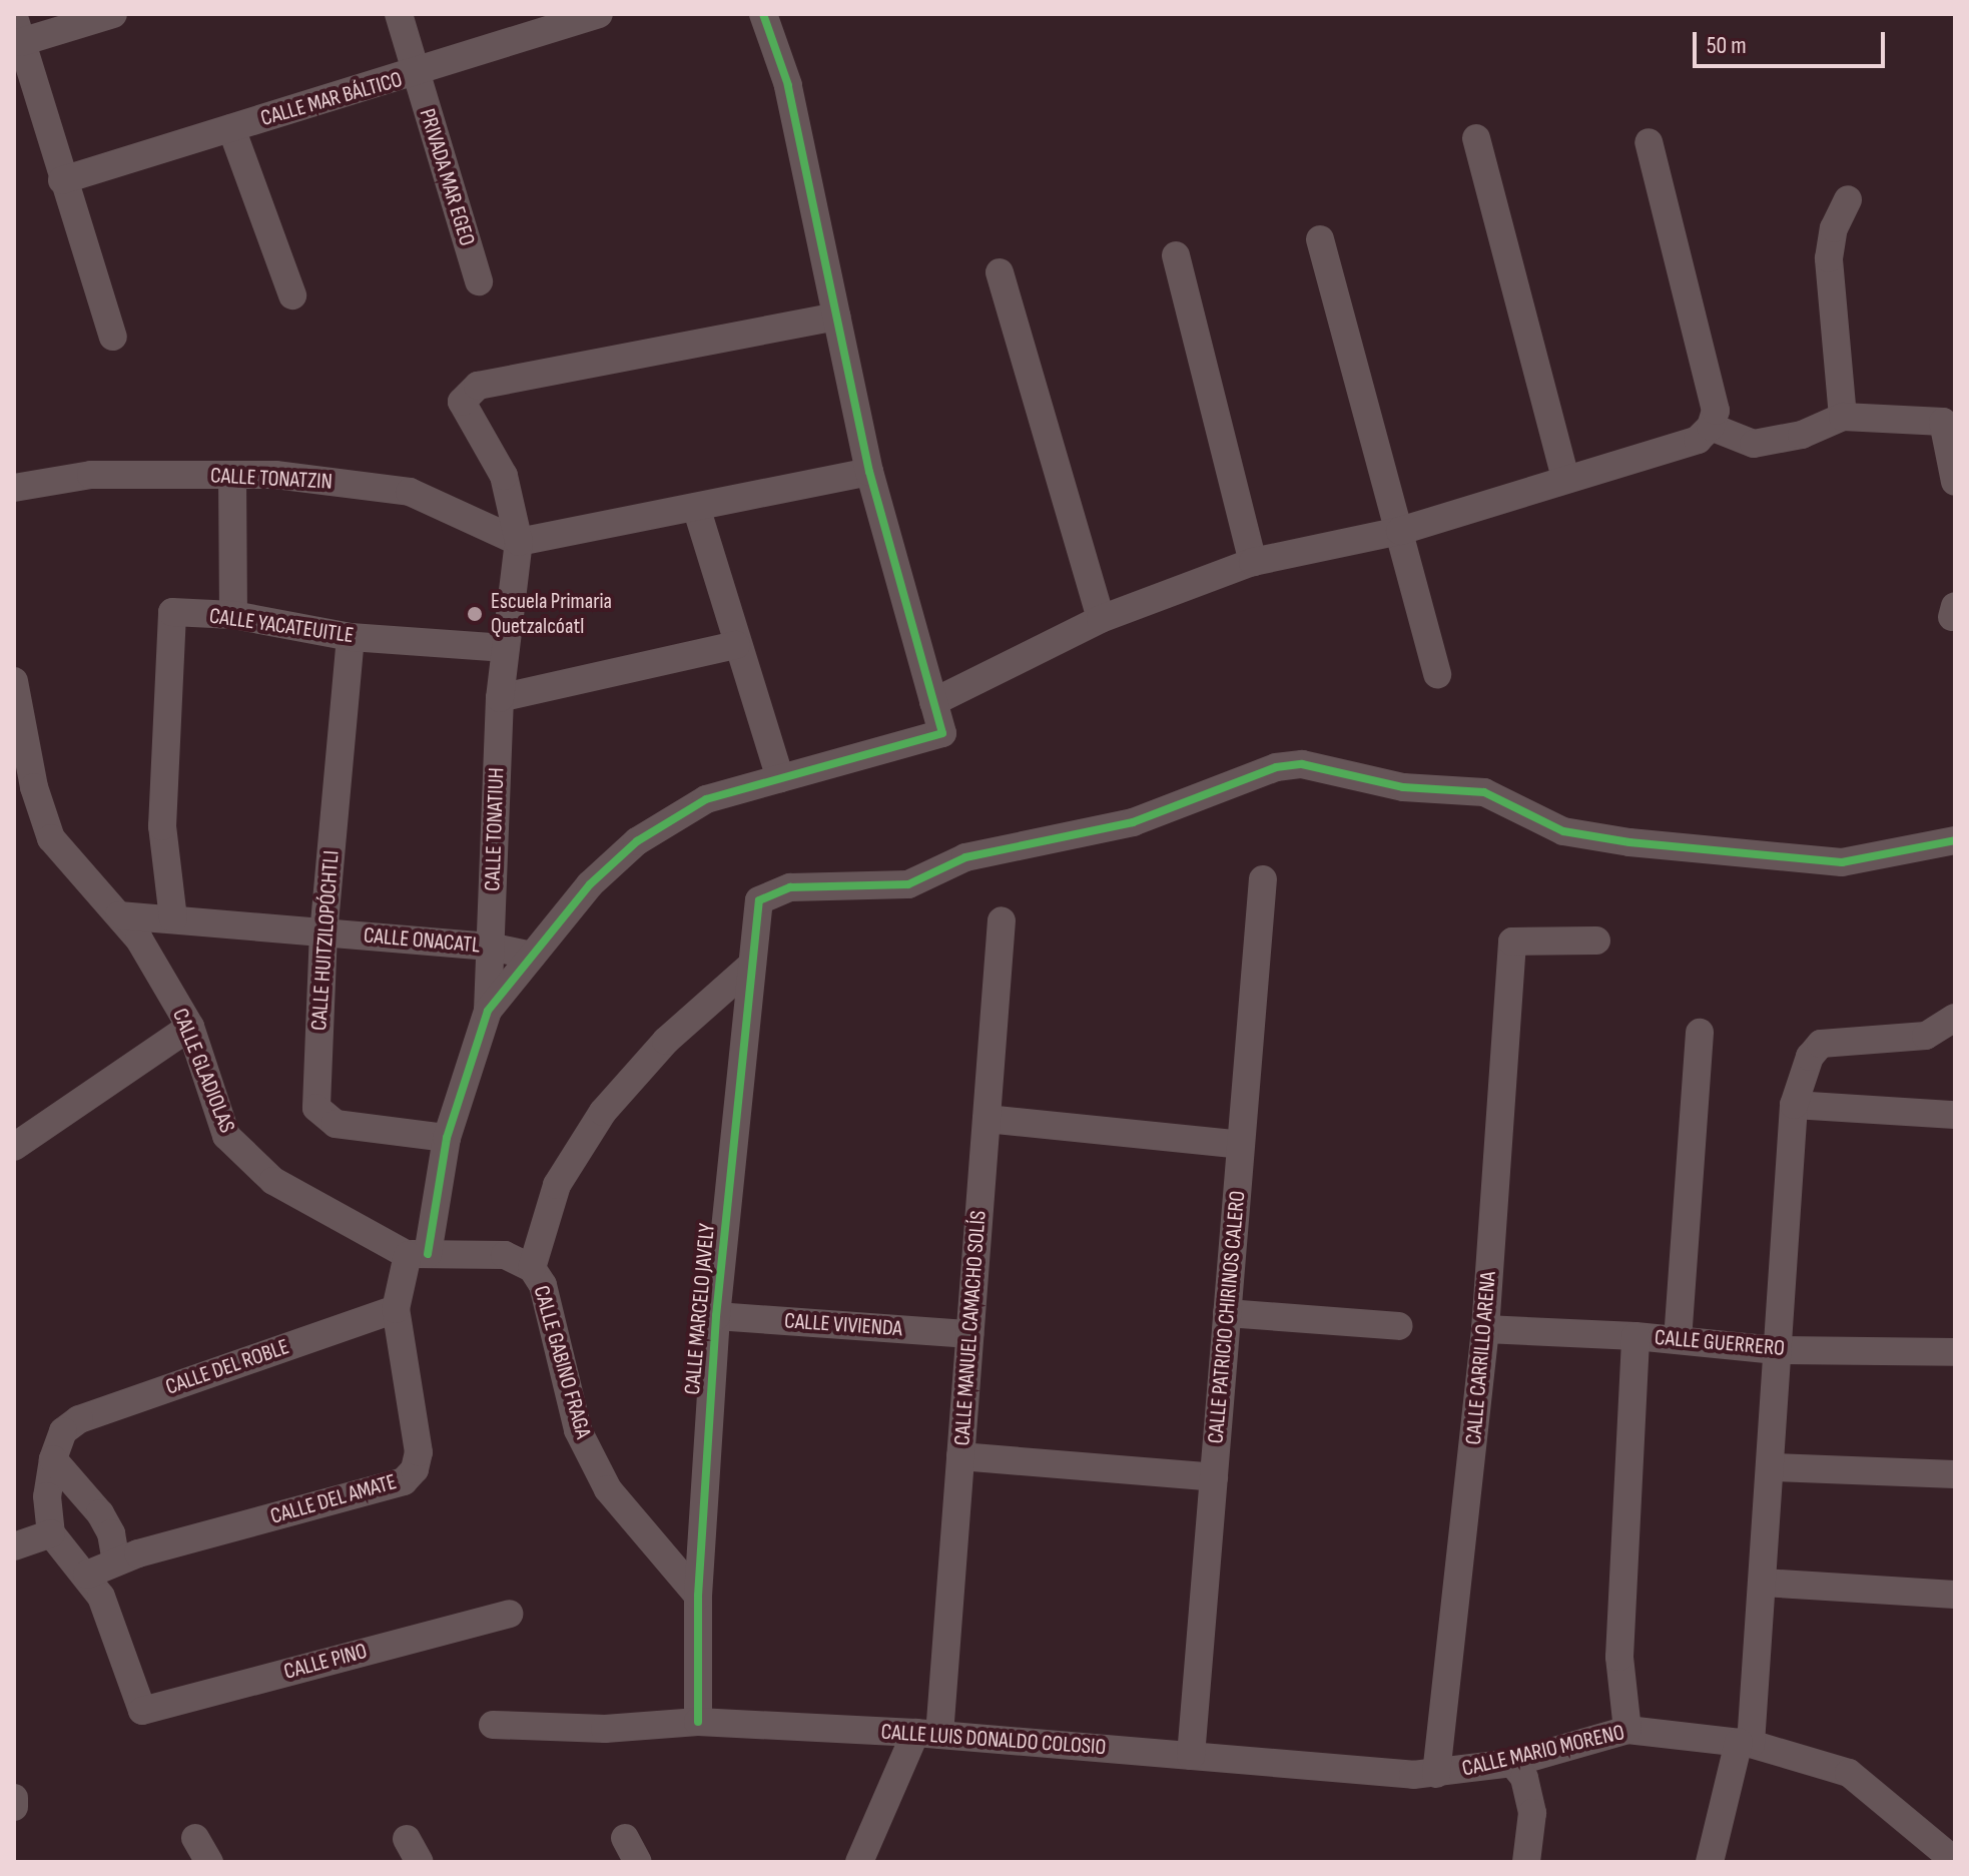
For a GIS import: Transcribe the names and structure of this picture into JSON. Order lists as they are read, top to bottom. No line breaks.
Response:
{"streets":{"street":["CALLE MAR BÁLTICO","PRIVADA MAR EGEO","CALLE TONATZIN","CALLE YACATEUITLE","CALLE TONATIUH","CALLE HUITZILOPÓCHTLI","CALLE ONACATL","CALLE GLADIOLAS","CALLE MARCELO JAVELY","CALLE PATRICIO CHIRINOS CALERO","CALLE VIVIENDA","CALLE MANUEL CAMACHO SOLÍS","CALLE GUERRERO","CALLE CARRILLO ARENA","CALLE GABINO FRAGA","CALLE DEL ROBLE","CALLE DEL AMATE","CALLE PINO","CALLE LUIS DONALDO COLOSIO","CALLE MARIO MORENO"]},"crossings":[["CALLE MAR BÁLTICO","PRIVADA MAR EGEO"],["CALLE TONATZIN","CALLE TONATIUH"],["CALLE YACATEUITLE","CALLE TONATIUH"],["CALLE YACATEUITLE","CALLE HUITZILOPÓCHTLI"],["CALLE YACATEUITLE","CALLE ONACATL"],["CALLE TONATIUH","CALLE ONACATL"],["CALLE TONATIUH","CALLE DEL AMATE"],["CALLE HUITZILOPÓCHTLI","CALLE ONACATL"],["CALLE HUITZILOPÓCHTLI","CALLE DEL AMATE"],["CALLE ONACATL","CALLE GLADIOLAS"],["CALLE GLADIOLAS","CALLE GABINO FRAGA"],["CALLE GLADIOLAS","CALLE DEL AMATE"],["CALLE MARCELO JAVELY","CALLE VIVIENDA"],["CALLE MARCELO JAVELY","CALLE GABINO FRAGA"],["CALLE MARCELO JAVELY","CALLE LUIS DONALDO COLOSIO"],["CALLE PATRICIO CHIRINOS CALERO","CALLE LUIS DONALDO COLOSIO"],["CALLE VIVIENDA","CALLE MANUEL CAMACHO SOLÍS"],["CALLE MANUEL CAMACHO SOLÍS","CALLE LUIS DONALDO COLOSIO"],["CALLE GUERRERO","CALLE CARRILLO ARENA"],["CALLE CARRILLO ARENA","CALLE LUIS DONALDO COLOSIO"],["CALLE CARRILLO ARENA","CALLE MARIO MORENO"],["CALLE GABINO FRAGA","CALLE DEL AMATE"],["CALLE DEL ROBLE","CALLE DEL AMATE"],["CALLE DEL AMATE","CALLE PINO"],["CALLE LUIS DONALDO COLOSIO","CALLE MARIO MORENO"]],"places":["Escuela Primaria Quetzalcóatl"],"scale_bar":"50 m"}
